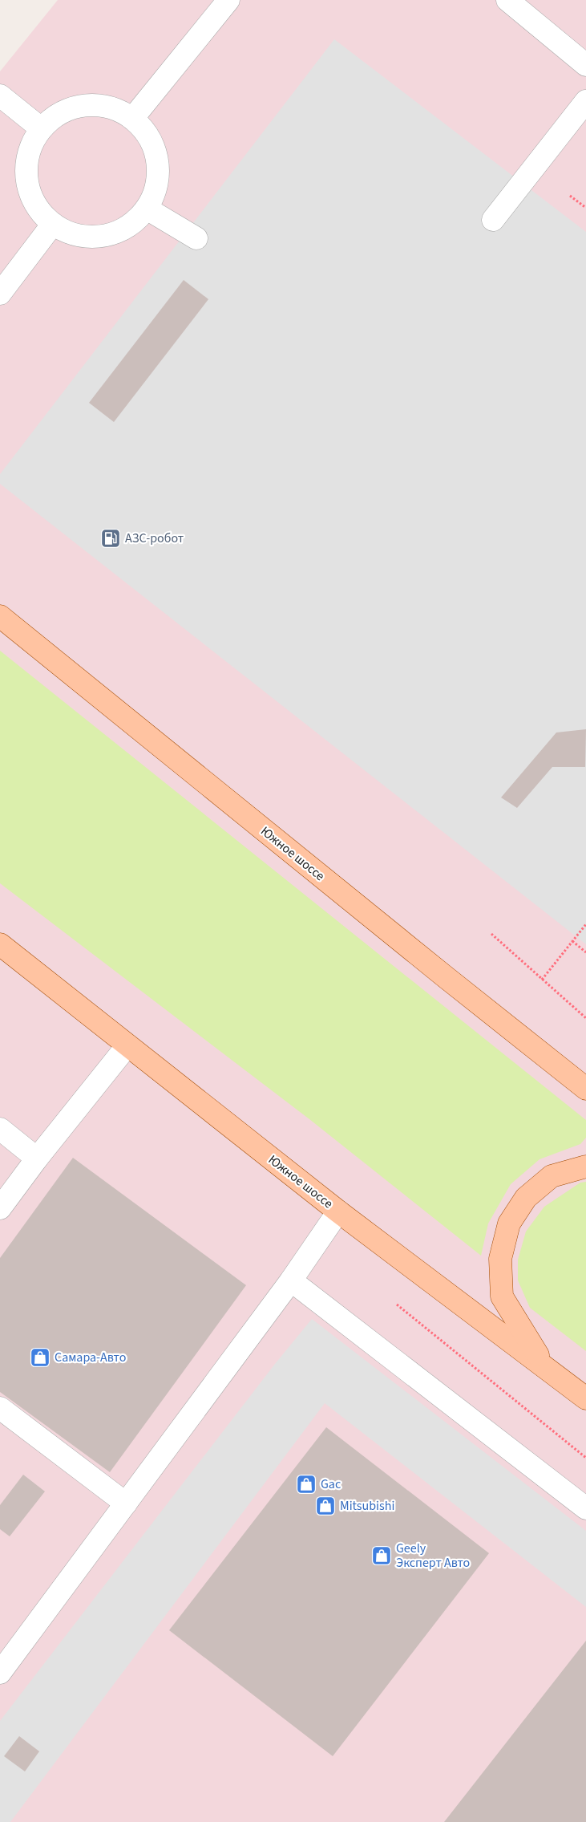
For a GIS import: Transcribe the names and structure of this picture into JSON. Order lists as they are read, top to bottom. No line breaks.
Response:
{"streets":{"main road":["Южное шоссе"]},"places":{"fuel station":["АЗС-робот"],"shop":["Самара-Авто","Gac","Mitsubishi","Geely Эксперт Авто"]}}
